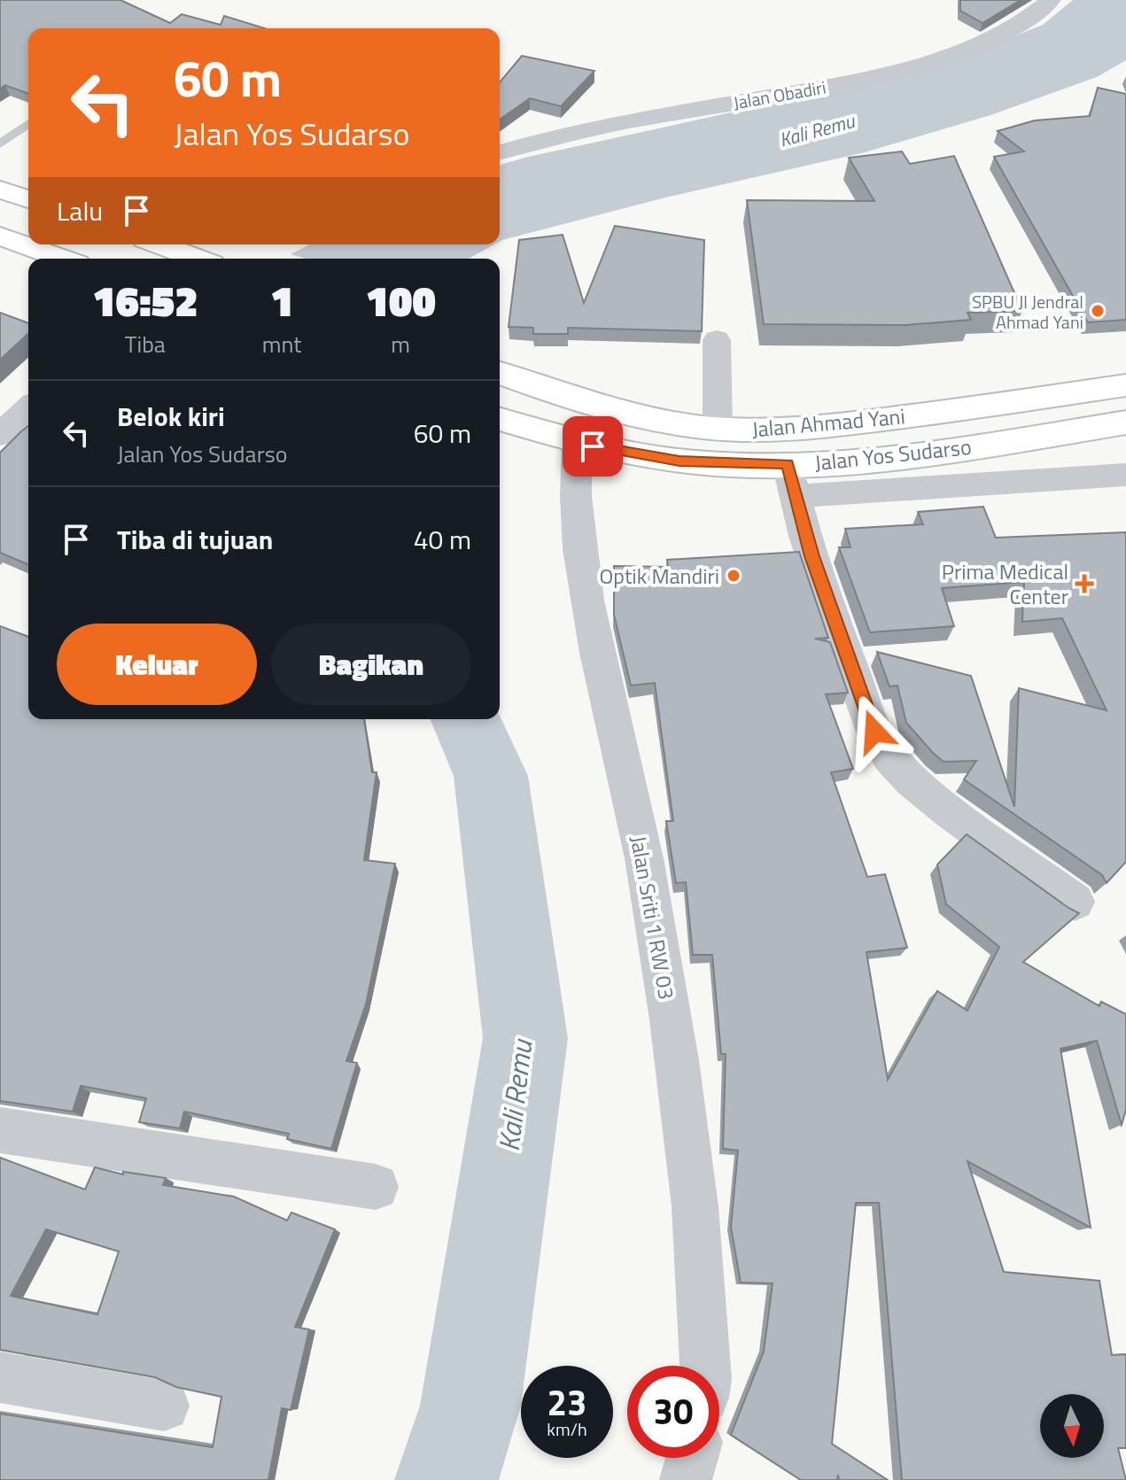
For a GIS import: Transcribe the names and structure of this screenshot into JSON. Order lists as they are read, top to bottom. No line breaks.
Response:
{"streets":{"highway":["Jalan Ahmad Yani","Jalan Yos Sudarso"],"street":["Jalan Obadiri","Jalan Sriti 1 RW 03"]},"crossings":[["Jalan Yos Sudarso","Jalan Sriti 1 RW 03"]],"water":["Kali Remu"],"places":{"other":["SPBU Jl Jendral Ahmad Yani","Optik Mandiri"],"health":["Prima Medical Center"]},"north":"bottom","page":{"turn":["60 m","Jalan Yos Sudarso"],"then":"Lalu","eta":["16:52","Tiba","1","mnt","100","m"],"list":[{"name":"Belok kiri","note":"Jalan Yos Sudarso","value":"60 m"},{"name":"Tiba di tujuan","value":"40 m"}],"buttons":["Keluar","Bagikan"],"speed":"23 km/h","limit":"30"}}
